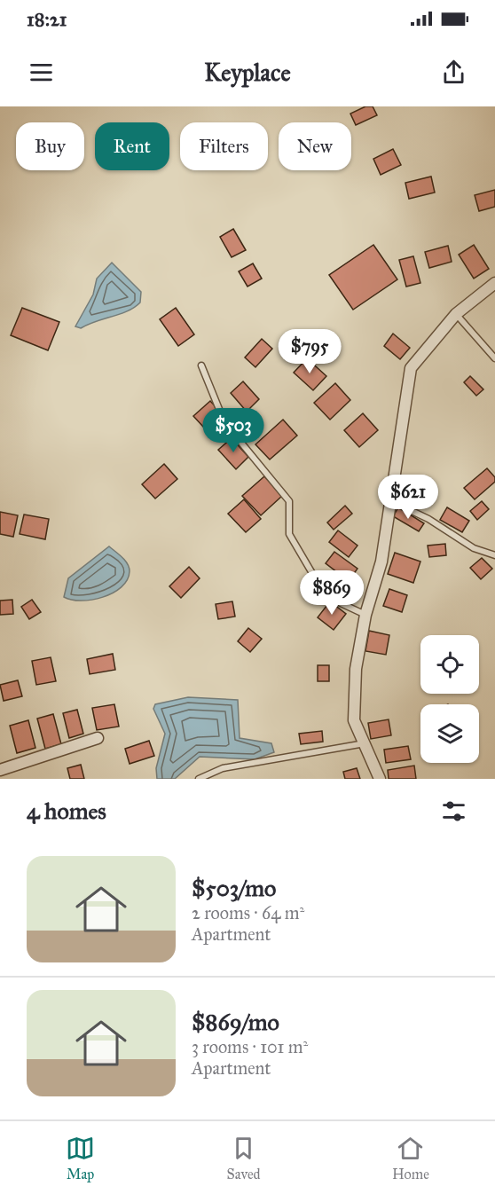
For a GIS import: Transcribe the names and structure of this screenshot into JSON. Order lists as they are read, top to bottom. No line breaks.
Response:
{"page":{"status":"18:21","header":"Keyplace","chip":["Buy","Rent","Filters","New"],"price":["$795","$503","$621","$869"],"heading":"4 homes","list":[{"name":"$503/mo","note":"2 rooms · 64 m² · Apartment"},{"name":"$869/mo","note":"3 rooms · 101 m² · Apartment"}],"tabs":["Map","Saved","Home"]}}
